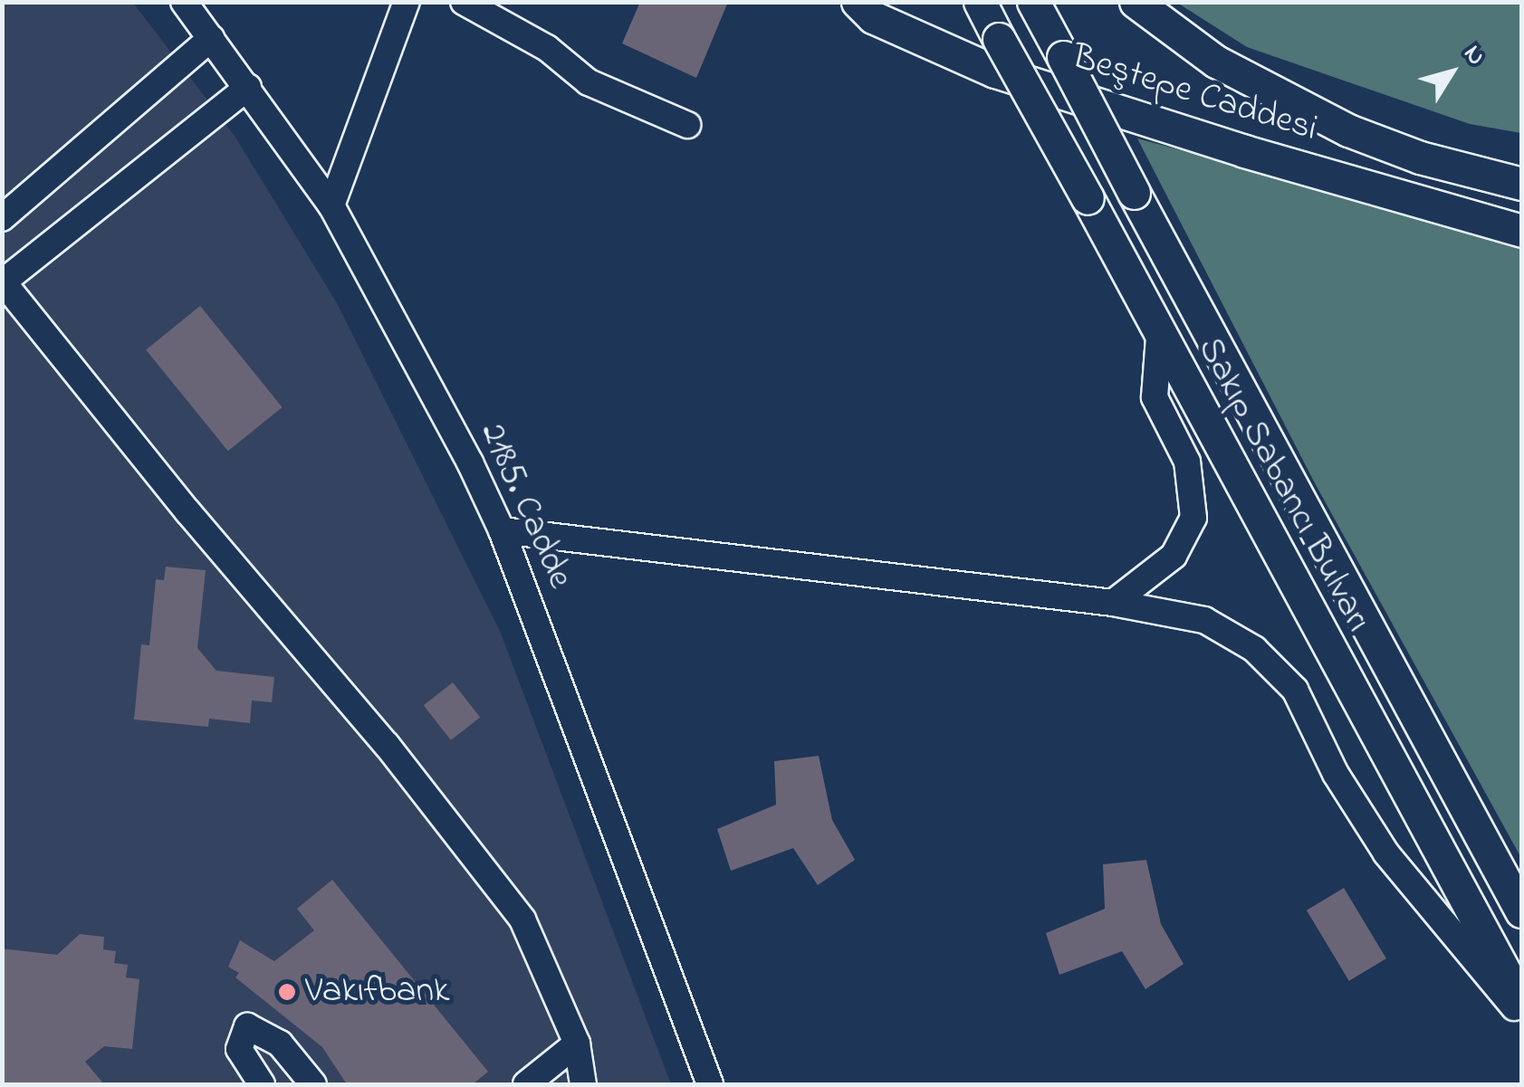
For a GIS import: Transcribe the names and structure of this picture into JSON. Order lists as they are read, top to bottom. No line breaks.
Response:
{"streets":{"main road":["Beştepe Caddesi","Sakıp Sabancı Bulvarı"],"street":["2185. Cadde"]},"places":["Vakıfbank"],"north":"top right"}
